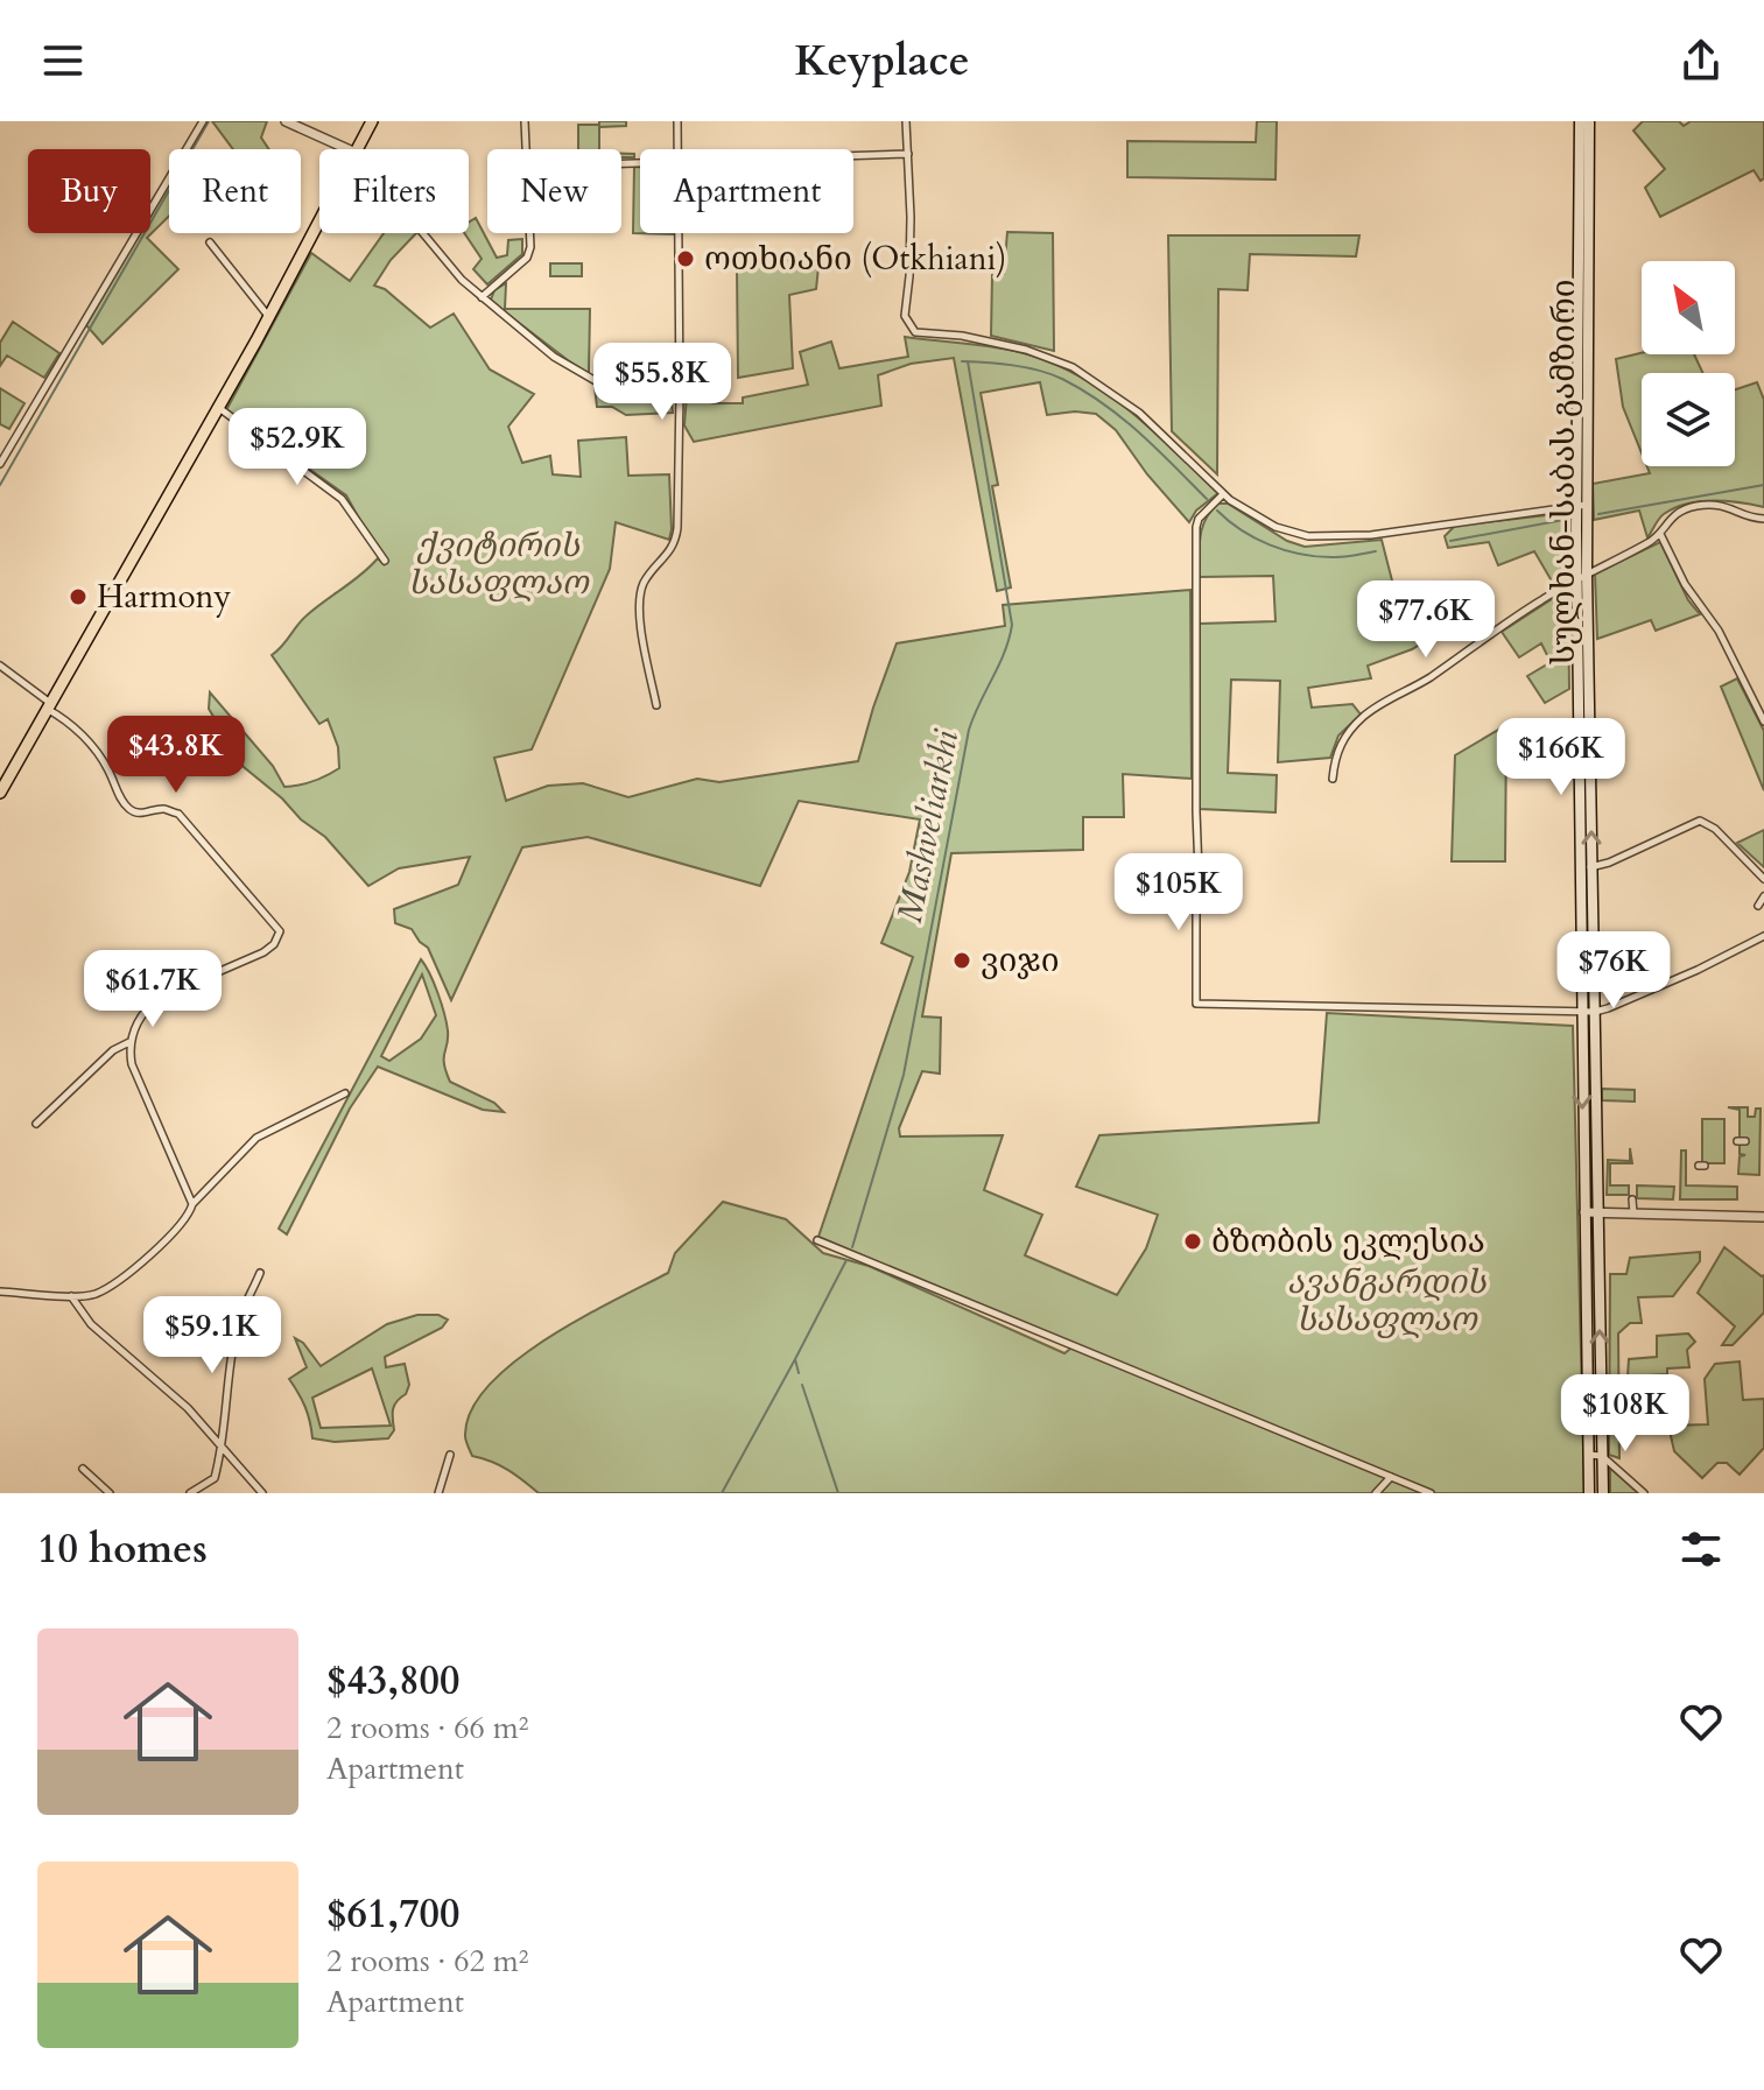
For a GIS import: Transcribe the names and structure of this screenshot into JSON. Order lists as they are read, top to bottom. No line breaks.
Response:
{"streets":{"main road":["სულხან-საბას გამზირი"]},"water":["Mashveliarkhi"],"parks":["ქვიტირის სასაფლაო","ავანგარდის სასაფლაო"],"places":["ოთხიანი (Otkhiani)","Harmony","ვიჯი","ბზობის ეკლესია"],"north":"top left","page":{"header":"Keyplace","chip":["Buy","Rent","Filters","New","Apartment"],"price":["$55.8K","$52.9K","$77.6K","$43.8K","$166K","$105K","$76K","$61.7K","$59.1K","$108K"],"heading":"10 homes","list":[{"name":"$43,800","note":"2 rooms · 66 m² · Apartment"},{"name":"$61,700","note":"2 rooms · 62 m² · Apartment"}]}}
